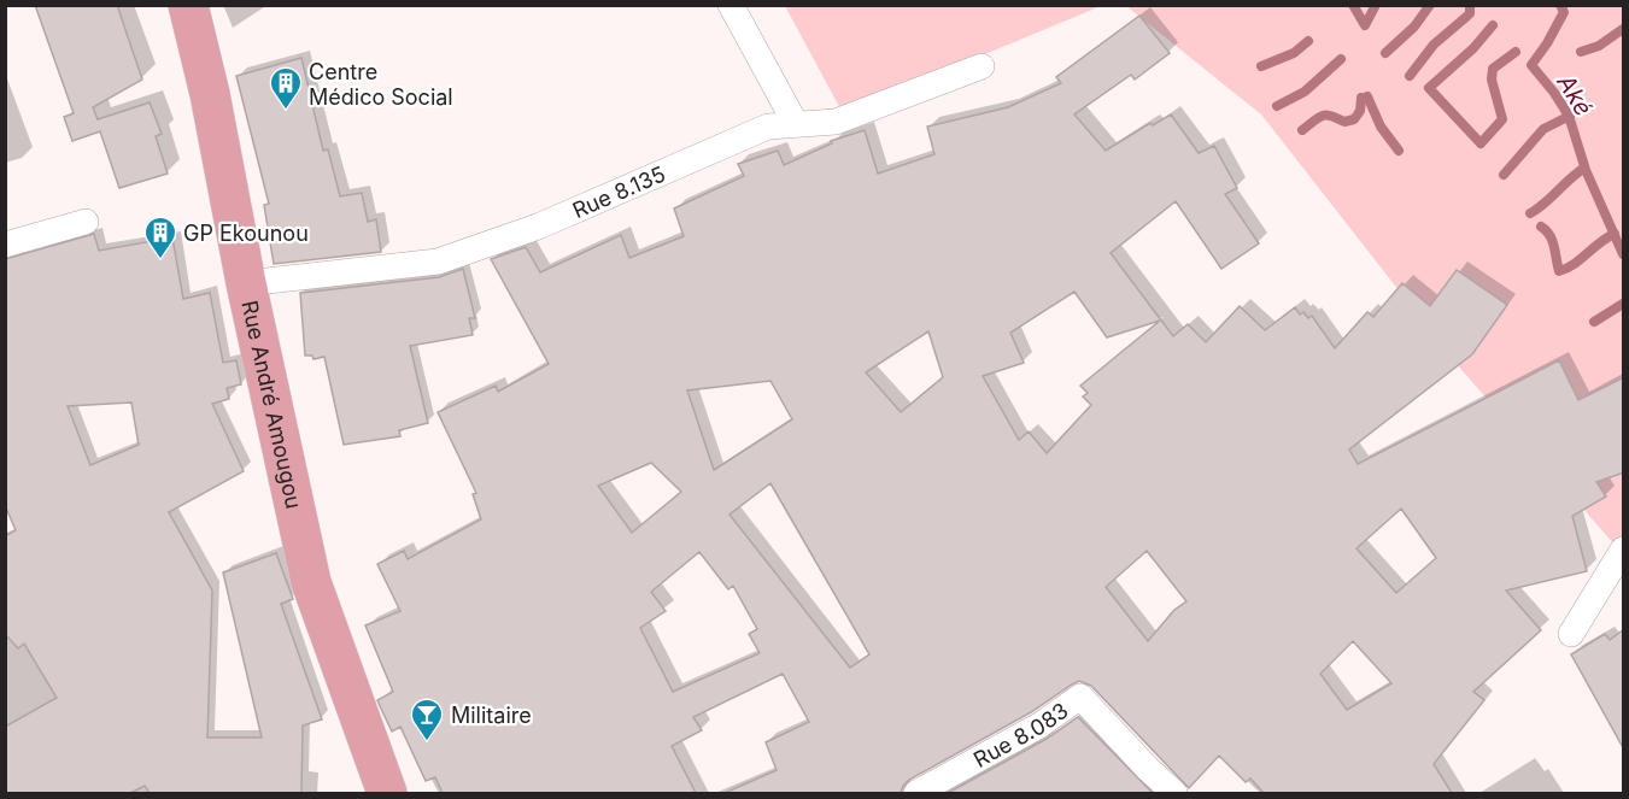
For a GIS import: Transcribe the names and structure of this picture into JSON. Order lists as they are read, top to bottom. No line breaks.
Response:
{"streets":{"main road":["Rue André Amougou"],"street":["Rue 8.135","Rue 8.083"]},"crossings":[["Rue 8.135","Rue André Amougou"]],"water":["Aké"],"places":{"building":["Centre Médico Social","GP Ekounou"],"bar":["Militaire"]}}
